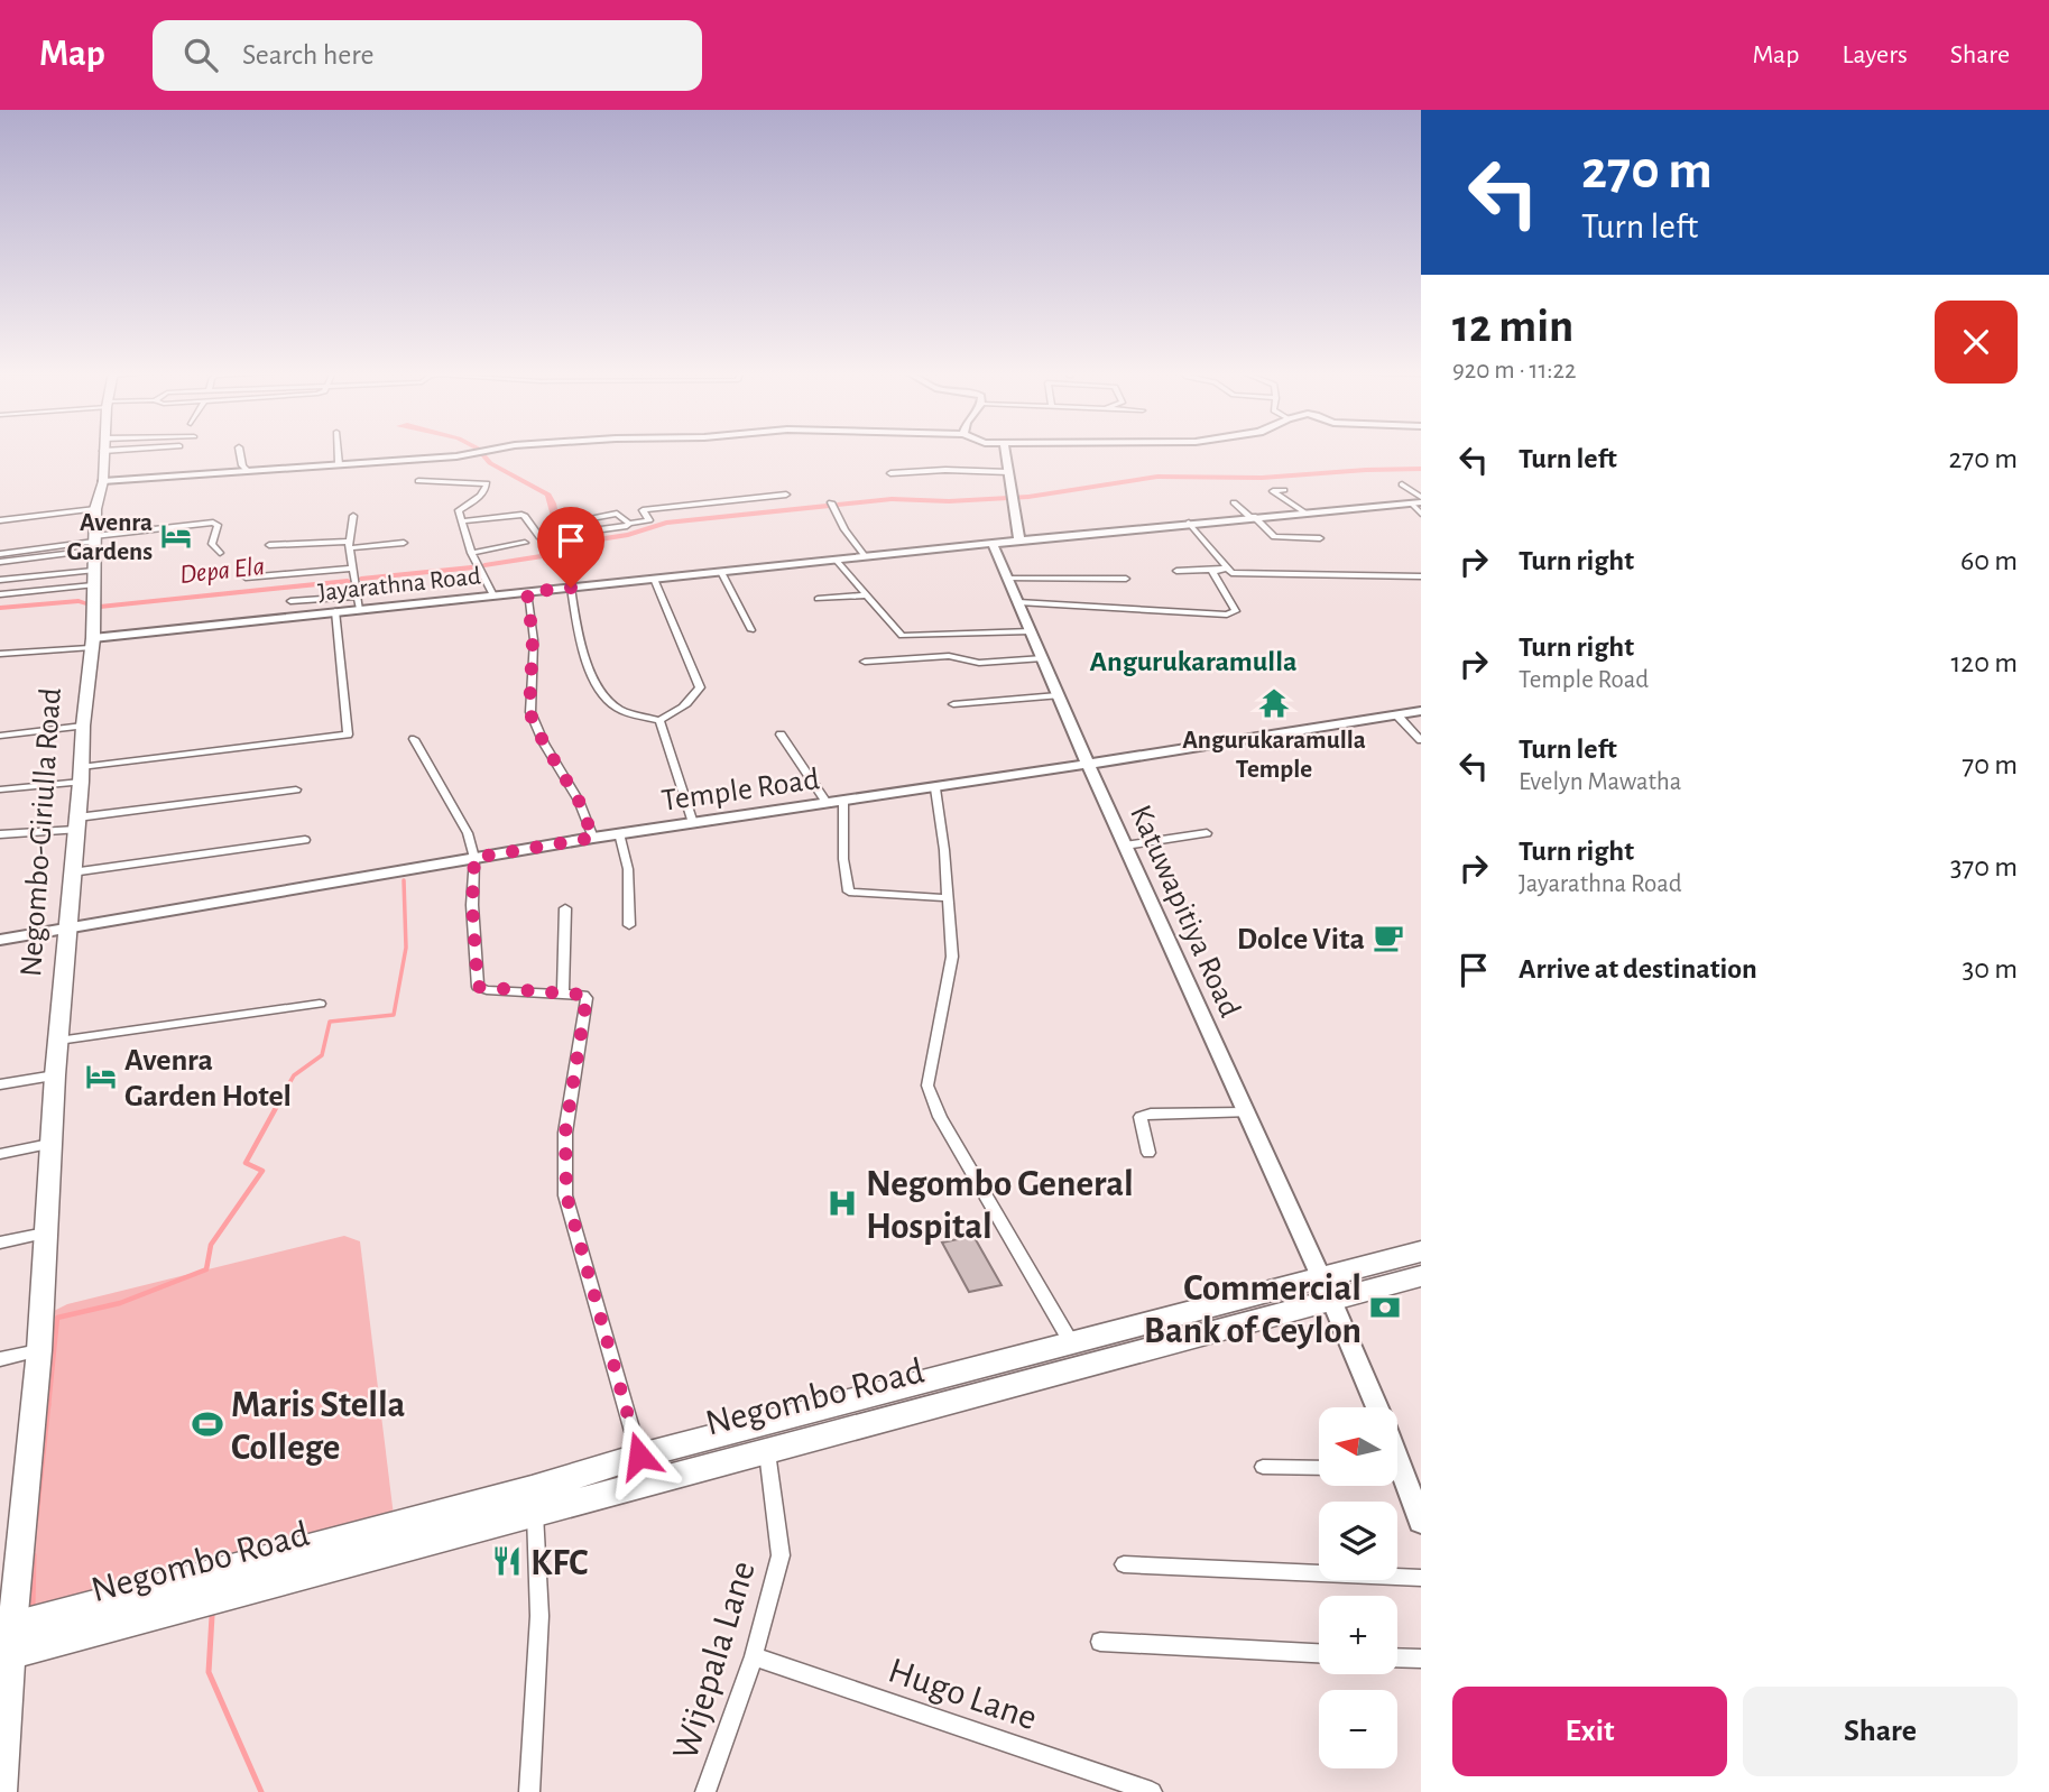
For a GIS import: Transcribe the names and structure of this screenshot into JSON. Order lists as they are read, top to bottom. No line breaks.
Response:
{"streets":{"highway":["Negombo Road"],"main road":["Negombo-Giriulla Road"],"street":["Jayarathna Road","Temple Road","Katuwapitiya Road","Wijepala Lane","Hugo Lane"]},"crossings":[["Jayarathna Road","Negombo-Giriulla Road"],["Jayarathna Road","Katuwapitiya Road"],["Temple Road","Negombo-Giriulla Road"],["Temple Road","Katuwapitiya Road"],["Negombo-Giriulla Road","Negombo Road"],["Katuwapitiya Road","Negombo Road"],["Negombo Road","Wijepala Lane"],["Wijepala Lane","Hugo Lane"]],"districts":["Angurukaramulla"],"water":["Depa Ela"],"places":{"hotel":["Avenra Gardens","Avenra Garden Hotel"],"temple":["Angurukaramulla Temple"],"cafe":["Dolce Vita"],"hospital":["Negombo General Hospital"],"bank":["Commercial Bank of Ceylon"],"sports":["Maris Stella College"],"restaurant":["KFC"]},"north":"left","page":{"header":"Map","search":"Search here","nav":["Map","Layers","Share"],"turn":["270 m","Turn left"],"heading":["12 min","920 m · 11:22"],"list":[{"name":"Turn left","value":"270 m"},{"name":"Turn right","value":"60 m"},{"name":"Turn right","note":"Temple Road","value":"120 m"},{"name":"Turn left","note":"Evelyn Mawatha","value":"70 m"},{"name":"Turn right","note":"Jayarathna Road","value":"370 m"},{"name":"Arrive at destination","value":"30 m"}],"map_buttons":["+","−"],"buttons":["Exit","Share"]}}
